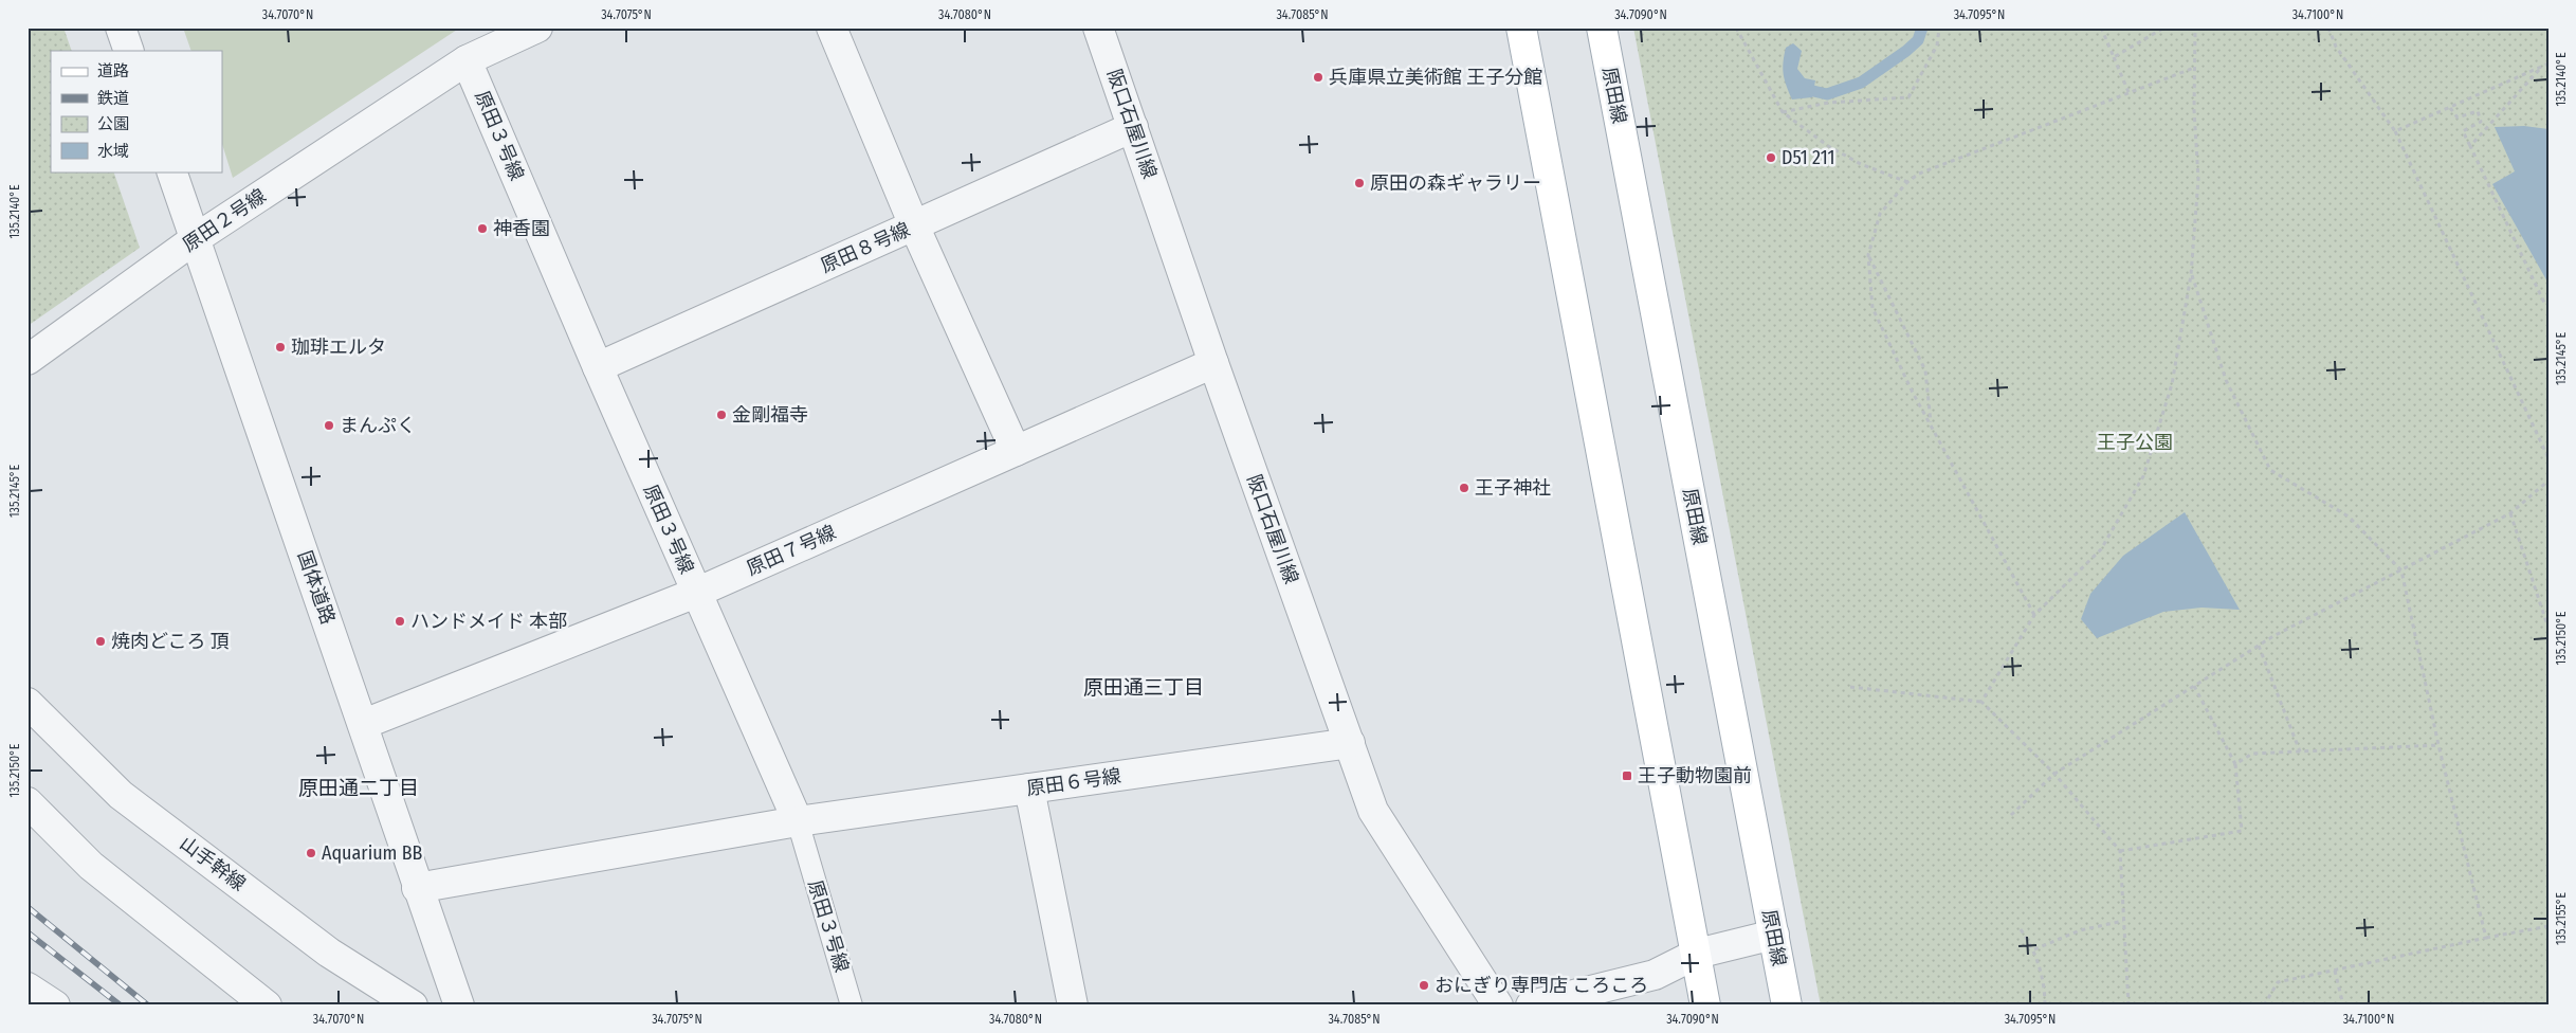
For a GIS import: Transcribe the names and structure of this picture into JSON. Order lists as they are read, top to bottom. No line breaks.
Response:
{"streets":{"main road":["原田線"],"street":["阪口石屋川線","原田３号線","原田２号線","原田８号線","原田７号線","国体道路","原田６号線","山手幹線"]},"crossings":[["阪口石屋川線","原田８号線"],["阪口石屋川線","原田７号線"],["阪口石屋川線","原田６号線"],["原田３号線","原田２号線"],["原田３号線","原田８号線"],["原田３号線","原田７号線"],["原田３号線","原田６号線"],["原田２号線","国体道路"],["原田７号線","国体道路"],["国体道路","原田６号線"]],"districts":["原田通三丁目","原田通二丁目"],"parks":["王子公園"],"places":{"other":["兵庫県立美術館 王子分館","D51 211","原田の森ギャラリー","神香園","珈琲エルタ","金剛福寺","まんぷく","王子神社","ハンドメイド 本部","焼肉どころ 頂","Aquarium BB","おにぎり専門店 ころころ"],"transit":["王子動物園前"]},"legend":["道路","鉄道","公園","水域"],"coordinates":["34.7070°N","34.7075°N","34.7080°N","34.7085°N","34.7090°N","34.7095°N","34.7100°N","135.2140°E","135.2145°E","135.2150°E","135.2155°E"]}
